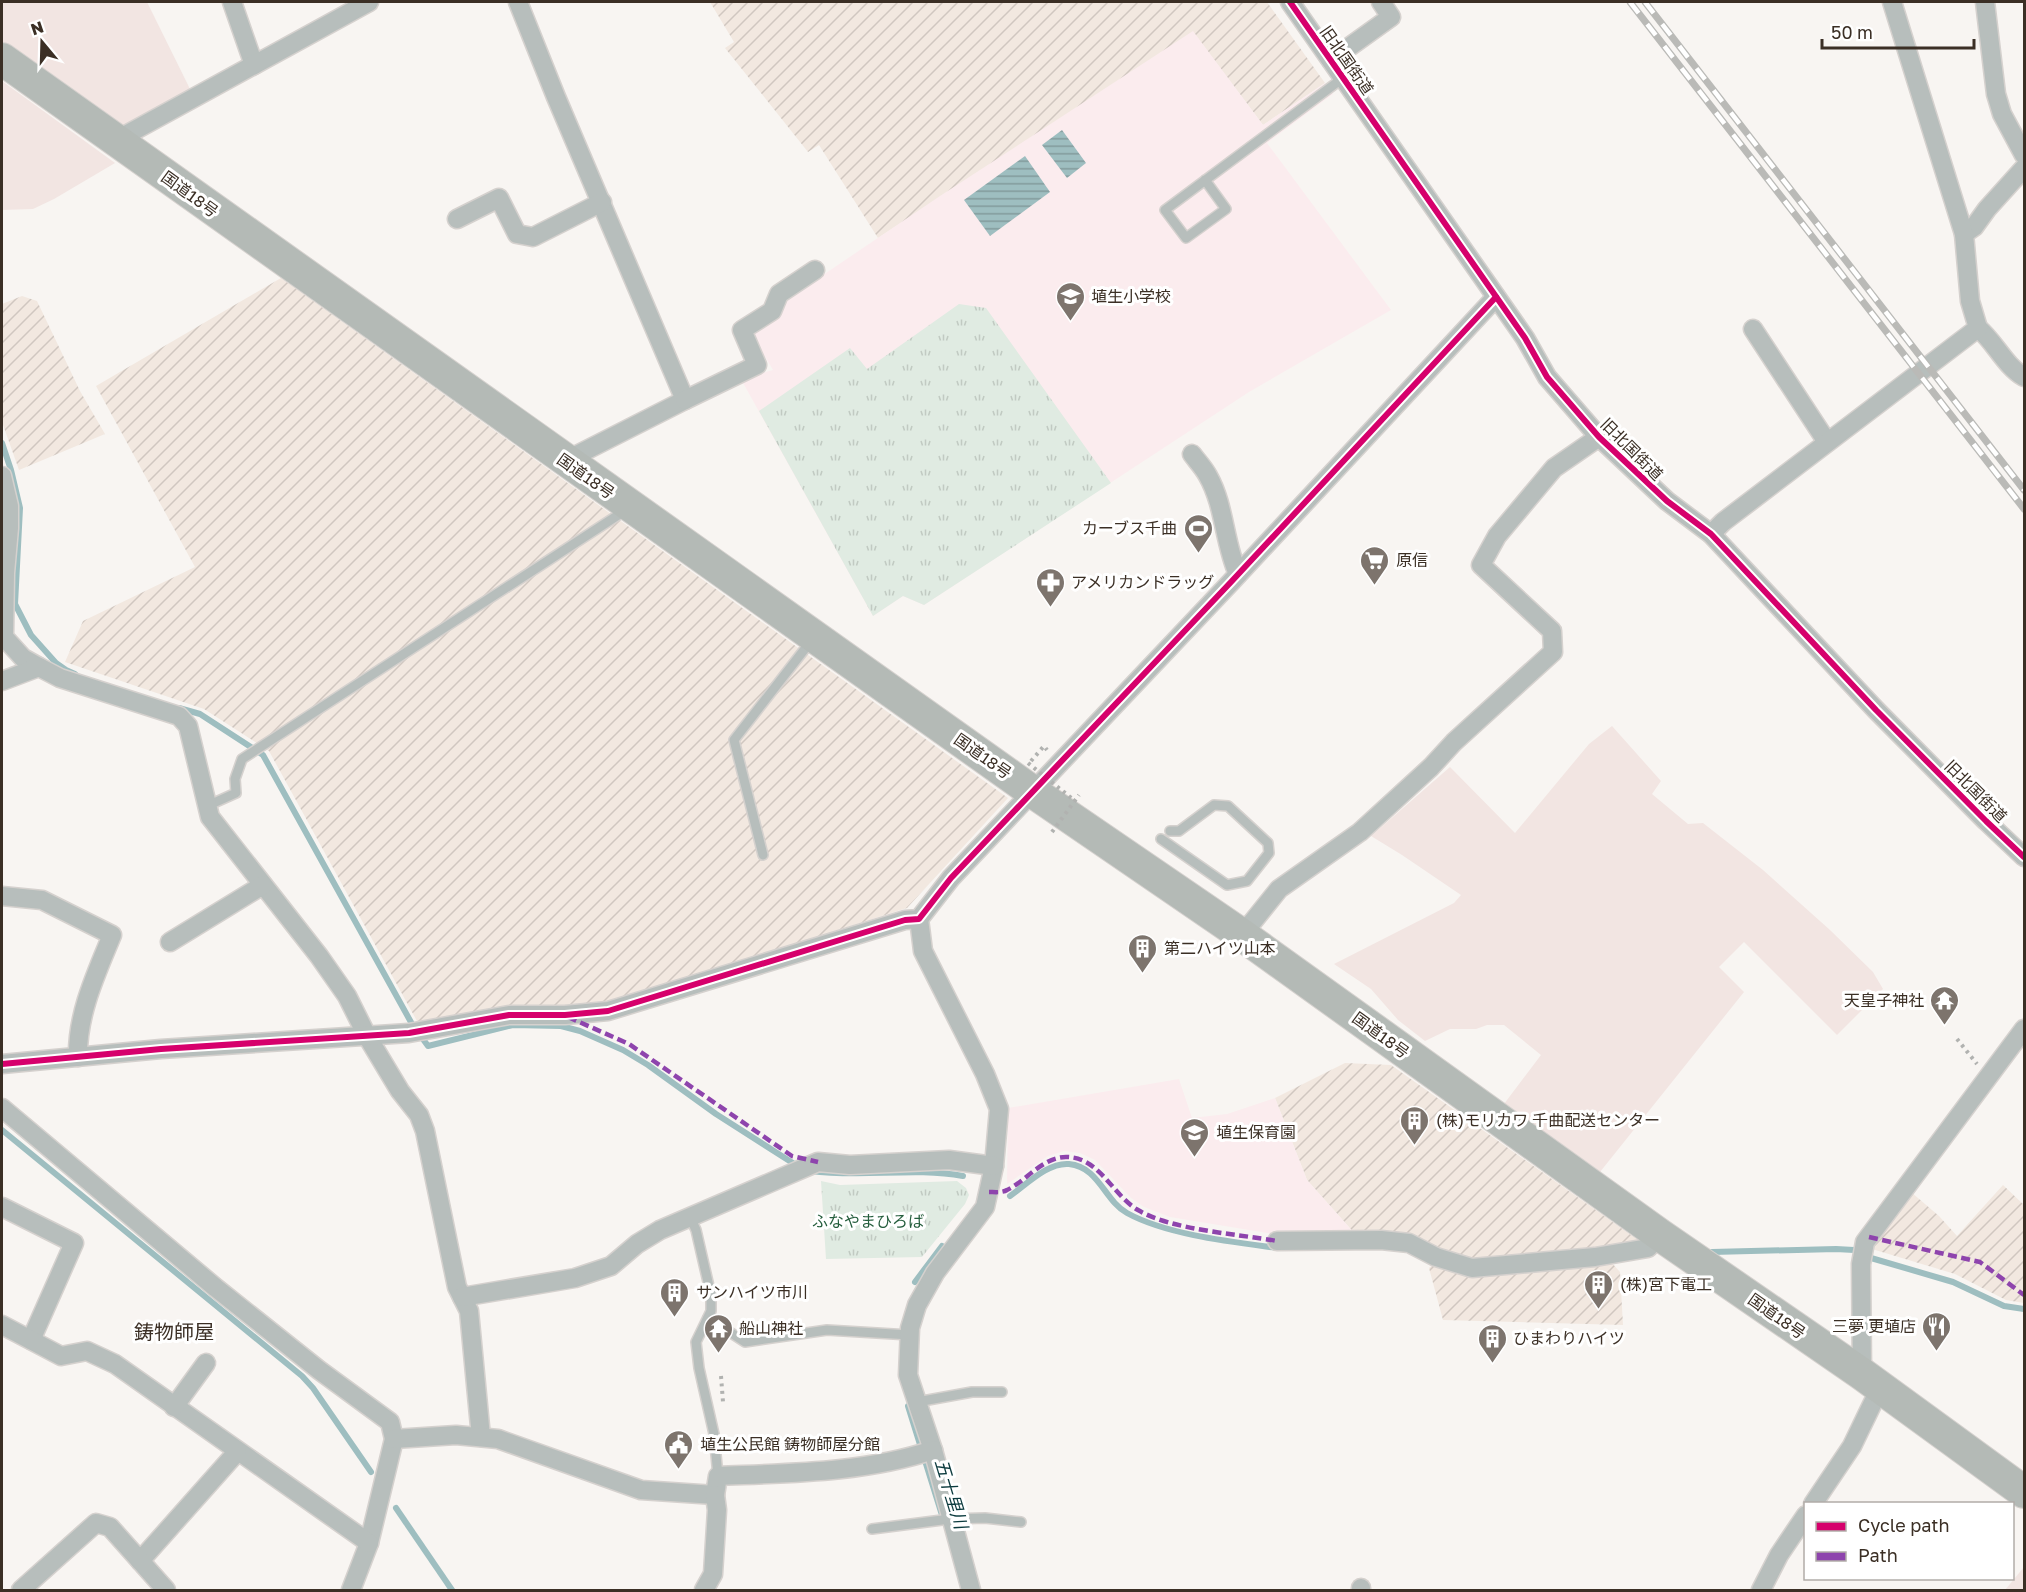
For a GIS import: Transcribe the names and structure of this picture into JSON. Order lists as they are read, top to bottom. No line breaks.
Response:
{"streets":{"highway":["国道18号"],"street":["旧北国街道"]},"districts":["鋳物師屋"],"water":["五十里川"],"parks":["ふなやまひろば"],"places":{"school or university":["埴生小学校","埴生保育園"],"sports":["カーブス千曲"],"supermarket":["原信"],"pharmacy":["アメリカンドラッグ"],"building":["第二ハイツ山本","(株)モリカワ 千曲配送センター","(株)宮下電工","サンハイツ市川","ひまわりハイツ"],"temple":["天皇子神社","船山神社"],"restaurant":["三夢 更埴店"],"public building":["埴生公民館 鋳物師屋分館"]},"legend":["Cycle path","Path"],"scale_bar":"50 m","north":"top"}
